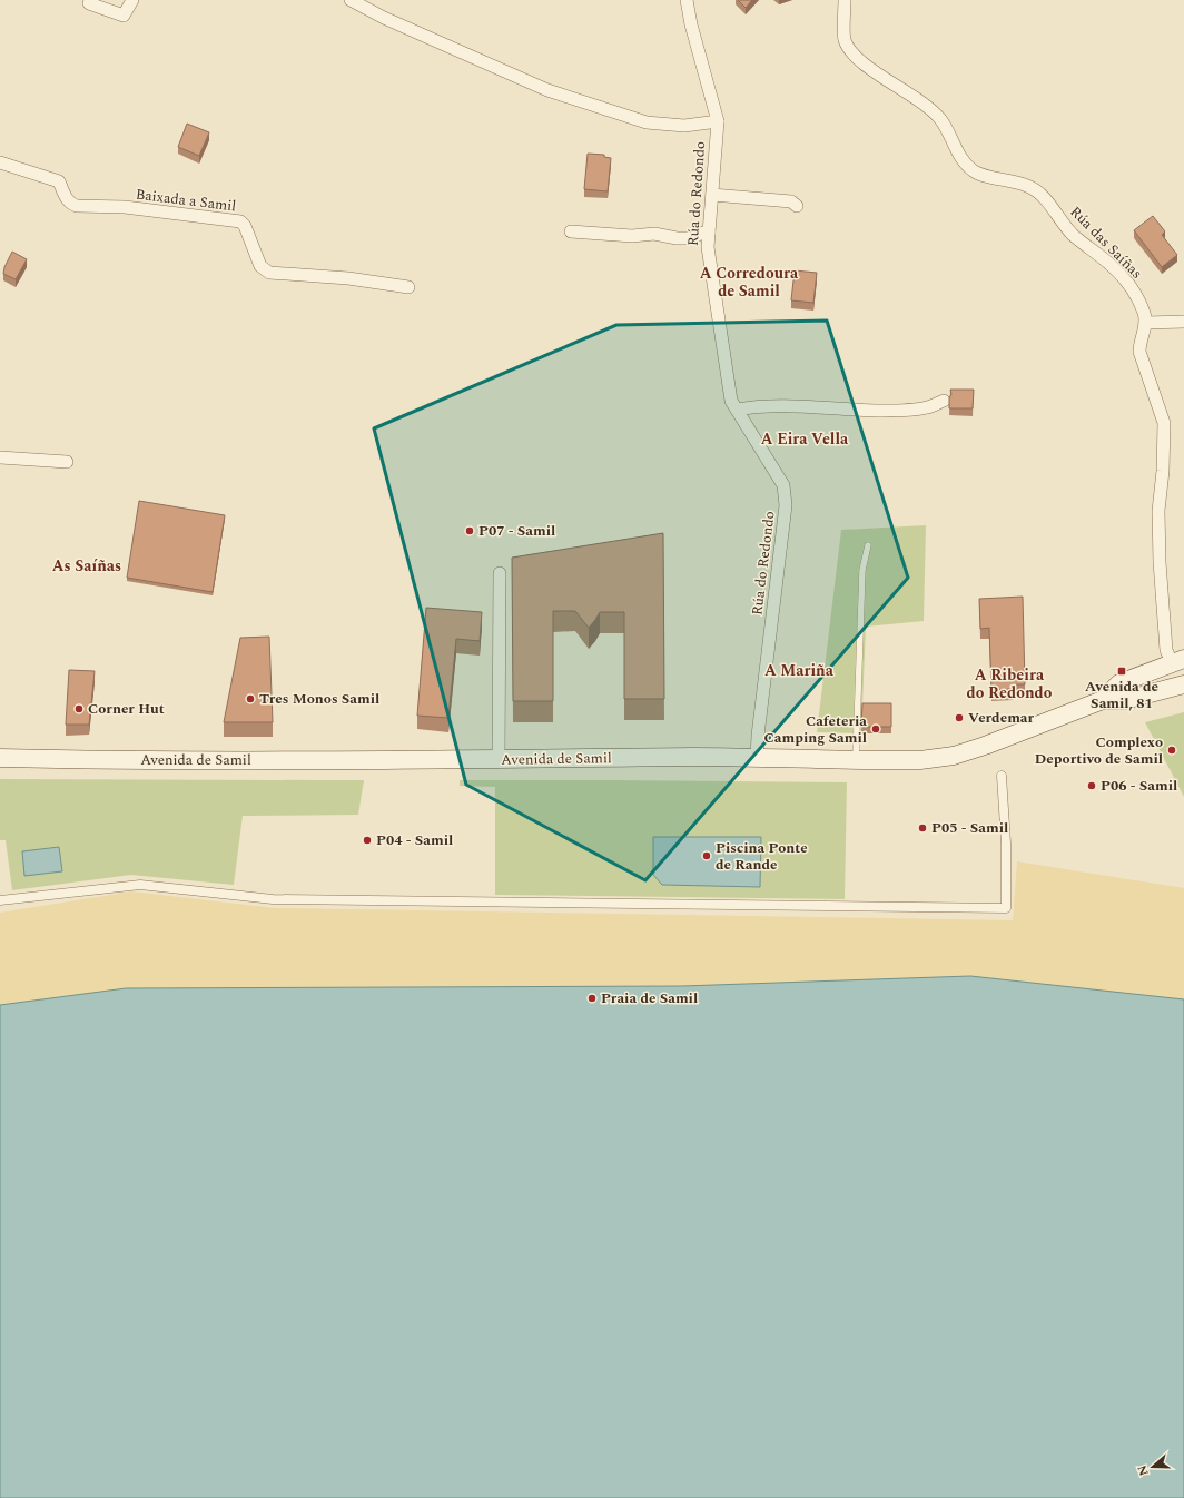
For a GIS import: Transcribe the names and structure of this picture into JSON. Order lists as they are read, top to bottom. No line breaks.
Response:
{"streets":{"main road":["Avenida de Samil"],"street":["Rúa do Redondo","Baixada a Samil","Rúa das Saíñas"]},"crossings":[["Rúa do Redondo","Avenida de Samil"]],"districts":["A Corredoura de Samil","A Eira Vella","As Saíñas","A Mariña","A Ribeira do Redondo"],"places":{"other":["P07 - Samil","Tres Monos Samil","Corner Hut","Verdemar","Cafeteria Camping Samil","Complexo Deportivo de Samil","P06 - Samil","P05 - Samil","P04 - Samil","Piscina Ponte de Rande","Praia de Samil"],"transit":["Avenida de Samil, 81"]},"north":"left"}
